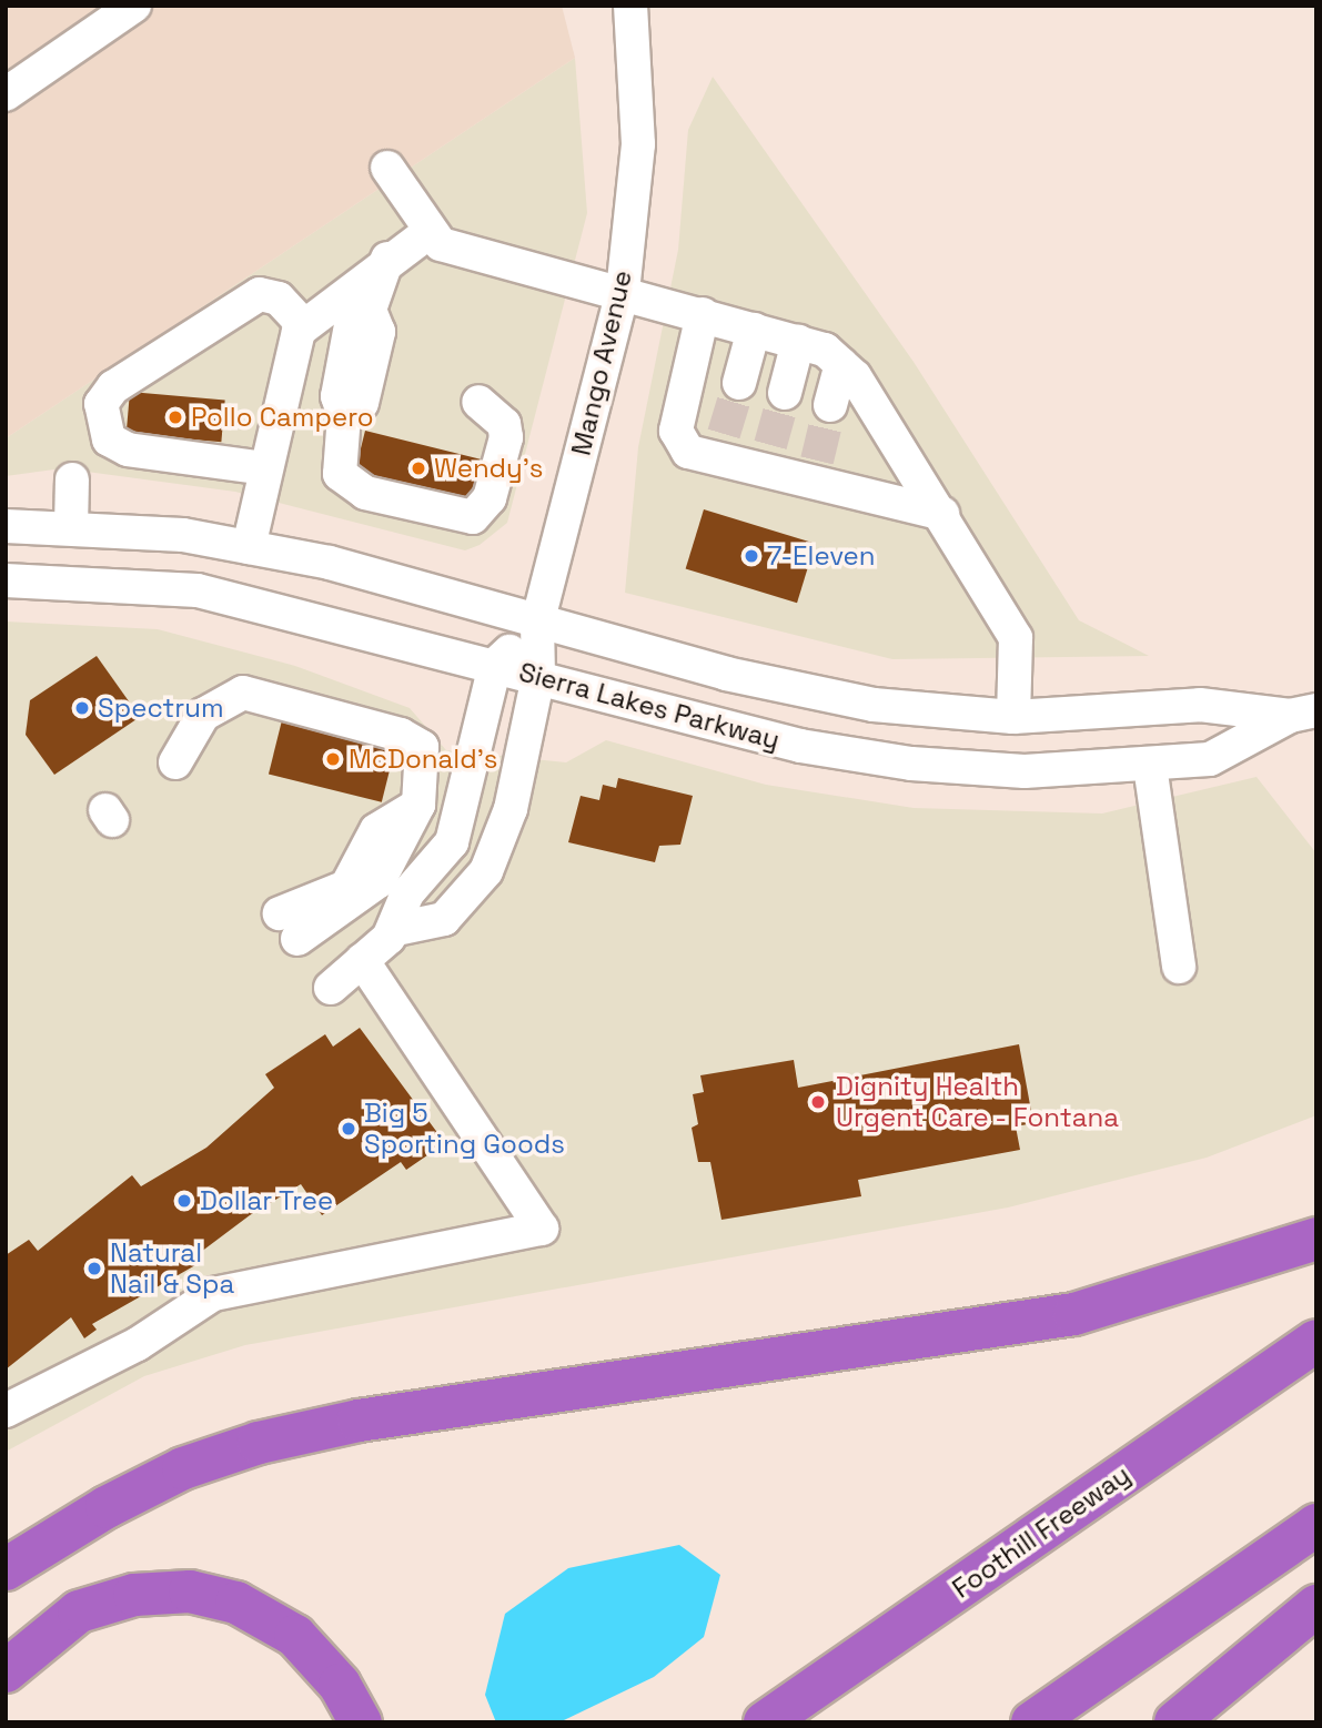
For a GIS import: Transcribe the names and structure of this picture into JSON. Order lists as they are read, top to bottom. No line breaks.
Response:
{"streets":{"highway":["Foothill Freeway"],"street":["Mango Avenue","Sierra Lakes Parkway"]},"crossings":[["Mango Avenue","Sierra Lakes Parkway"]],"places":["Pollo Campero","Wendy's","7-Eleven","Spectrum","McDonald's","Dignity Health Urgent Care - Fontana","Big 5 Sporting Goods","Dollar Tree","Natural Nail & Spa"]}
